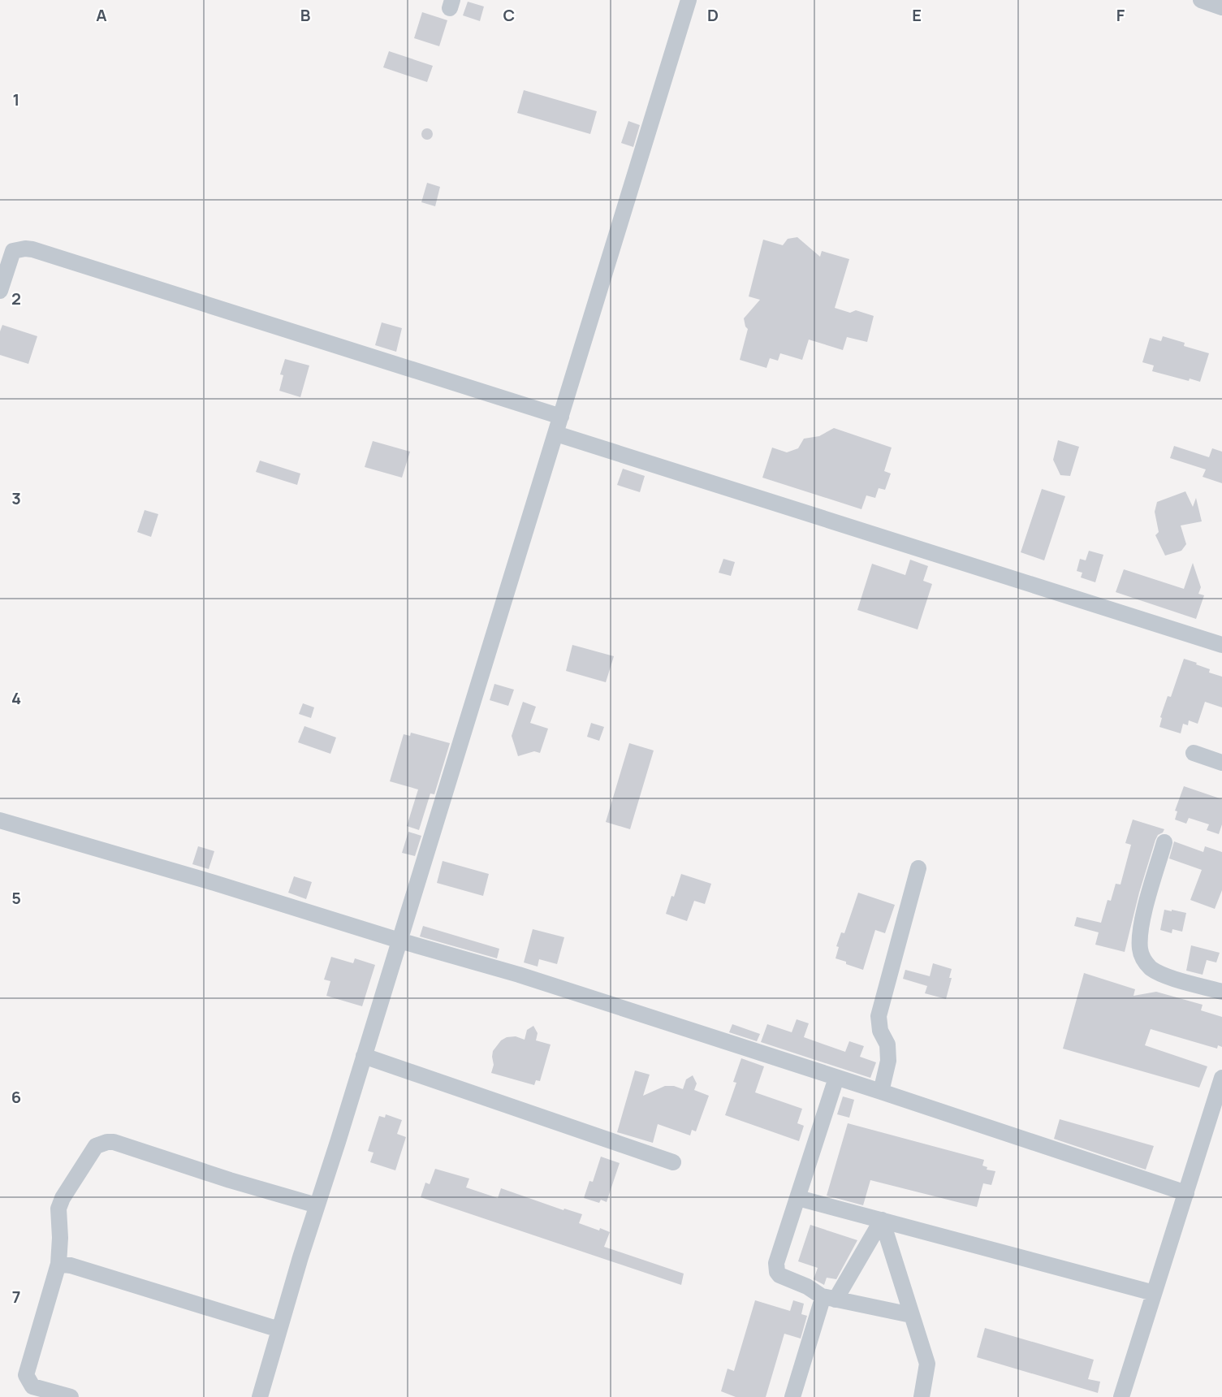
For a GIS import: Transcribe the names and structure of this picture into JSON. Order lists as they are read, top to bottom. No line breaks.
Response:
{"grid":{"columns":["A","B","C","D","E","F"],"rows":["1","2","3","4","5","6","7"]}}
